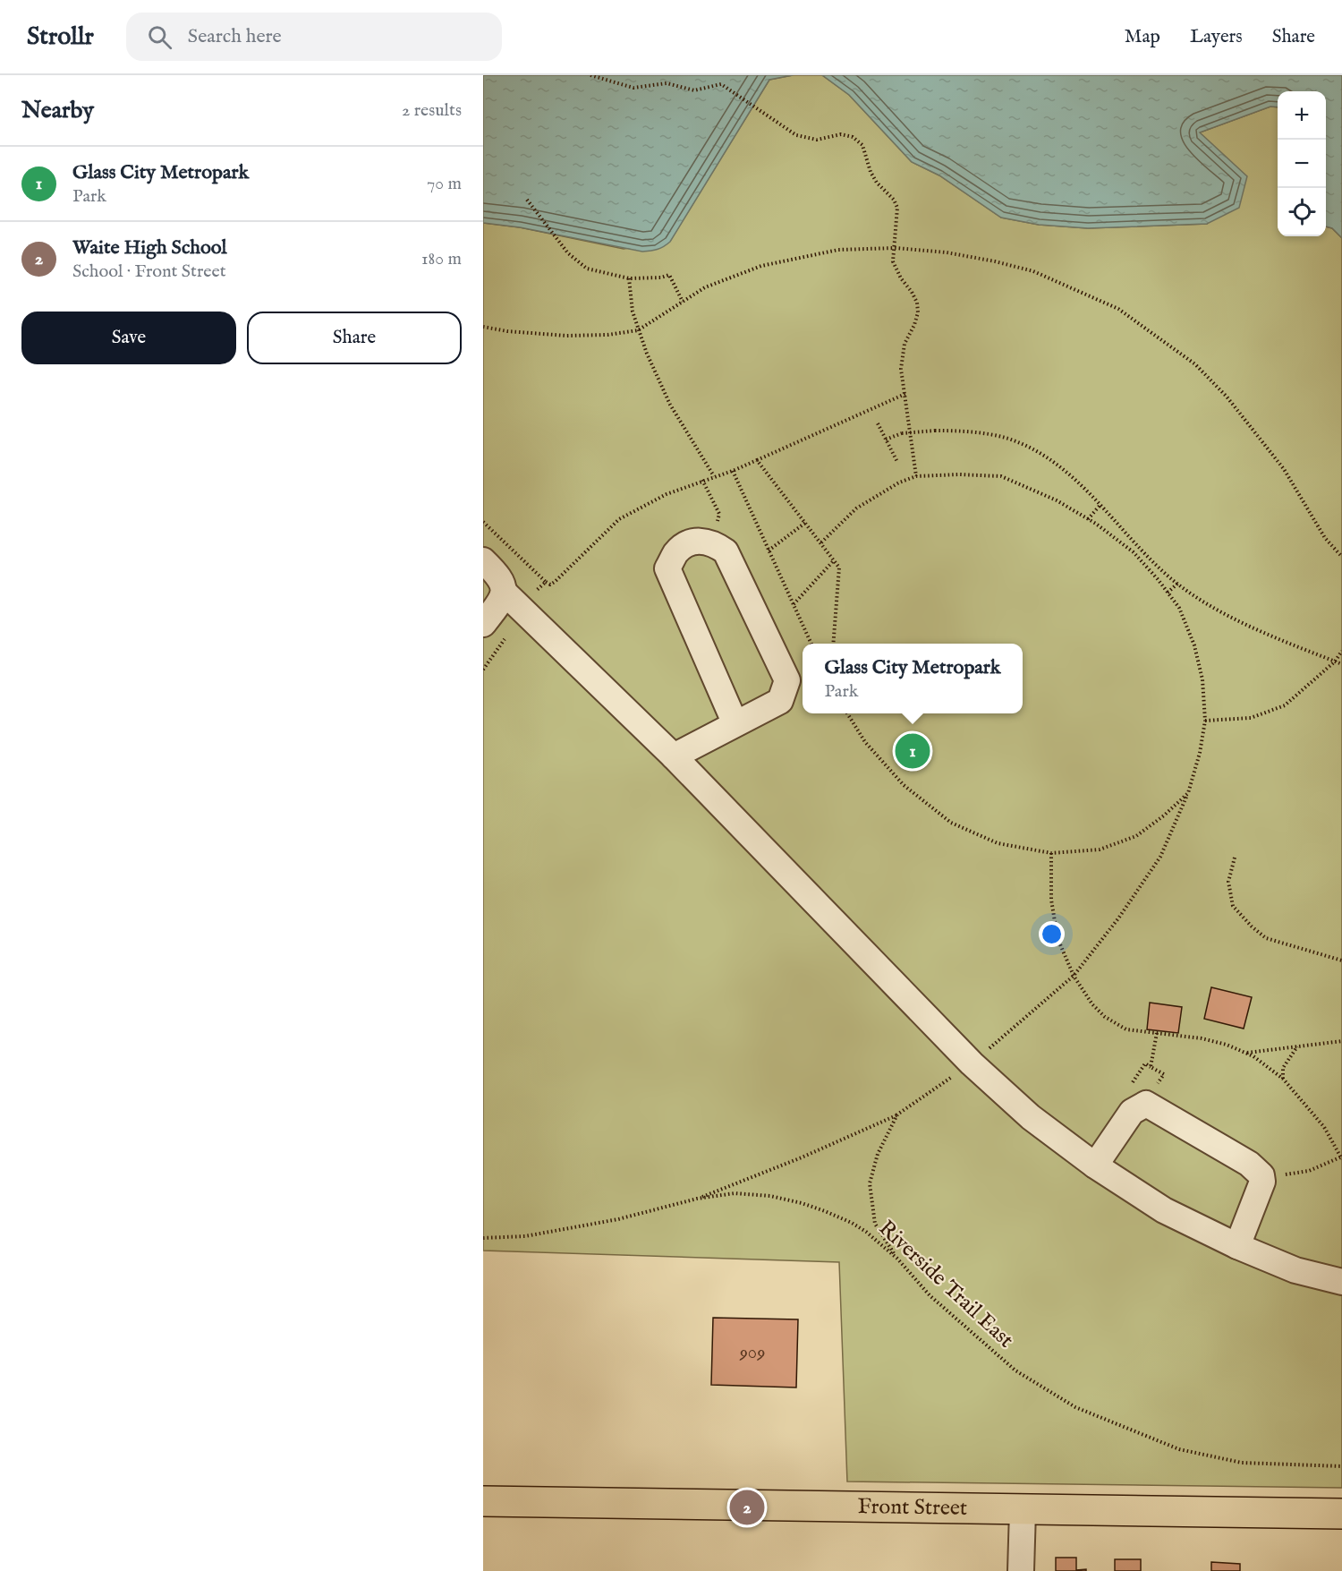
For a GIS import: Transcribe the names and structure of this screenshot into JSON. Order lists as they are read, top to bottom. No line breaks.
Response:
{"streets":{"main road":["Front Street"],"path":["Riverside Trail East"]},"house_numbers":["909"],"page":{"header":"Strollr","search":"Search here","nav":["Map","Layers","Share"],"heading":["Nearby","2 results"],"map_buttons":["+","−"],"list":[{"mark":"1","name":"Glass City Metropark","note":"Park","value":"70 m"},{"mark":"2","name":"Waite High School","note":"School · Front Street","value":"180 m"}],"buttons":["Save","Share"],"popup":["Glass City Metropark","Park"],"pins":["1","2"]}}
